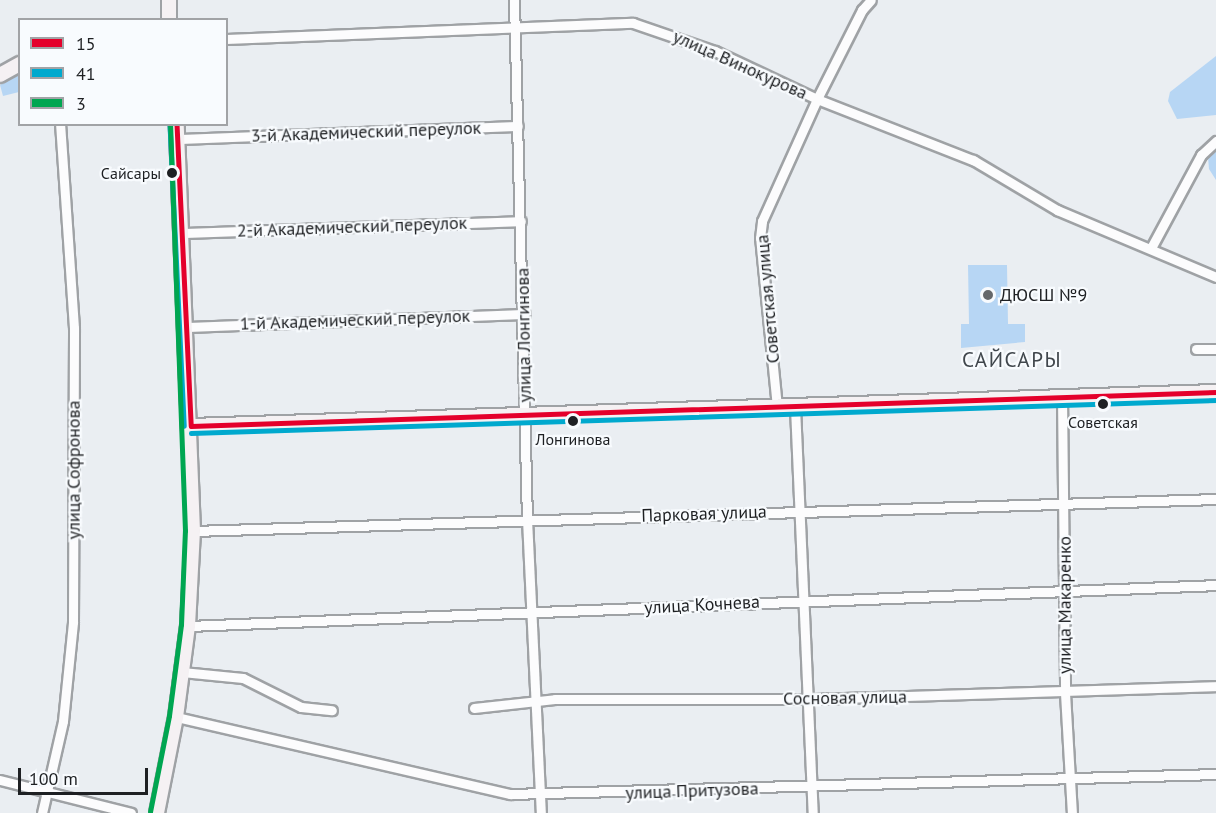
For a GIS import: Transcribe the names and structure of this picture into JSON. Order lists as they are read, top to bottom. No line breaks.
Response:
{"streets":{"street":["улица Винокурова","3-й Академический переулок","2-й Академический переулок","Советская улица","1-й Академический переулок","улица Лонгинова","улица Софронова","Парковая улица","улица Кочнева","улица Макаренко","Сосновая улица","улица Притузова"]},"crossings":[["улица Винокурова","Советская улица"],["улица Винокурова","улица Лонгинова"],["3-й Академический переулок","улица Лонгинова"],["2-й Академический переулок","улица Лонгинова"],["1-й Академический переулок","улица Лонгинова"],["улица Лонгинова","Парковая улица"],["улица Лонгинова","улица Кочнева"],["улица Лонгинова","Сосновая улица"],["улица Лонгинова","улица Притузова"],["Парковая улица","улица Макаренко"],["улица Кочнева","улица Макаренко"],["улица Макаренко","Сосновая улица"],["улица Макаренко","улица Притузова"]],"districts":["САЙСАРЫ"],"places":["Сайсары","ДЮСШ №9","Советская","Лонгинова"],"lines":["transit line 15","transit line 41","transit line 3"],"legend":["15","41","3"],"scale_bar":"100 m"}
